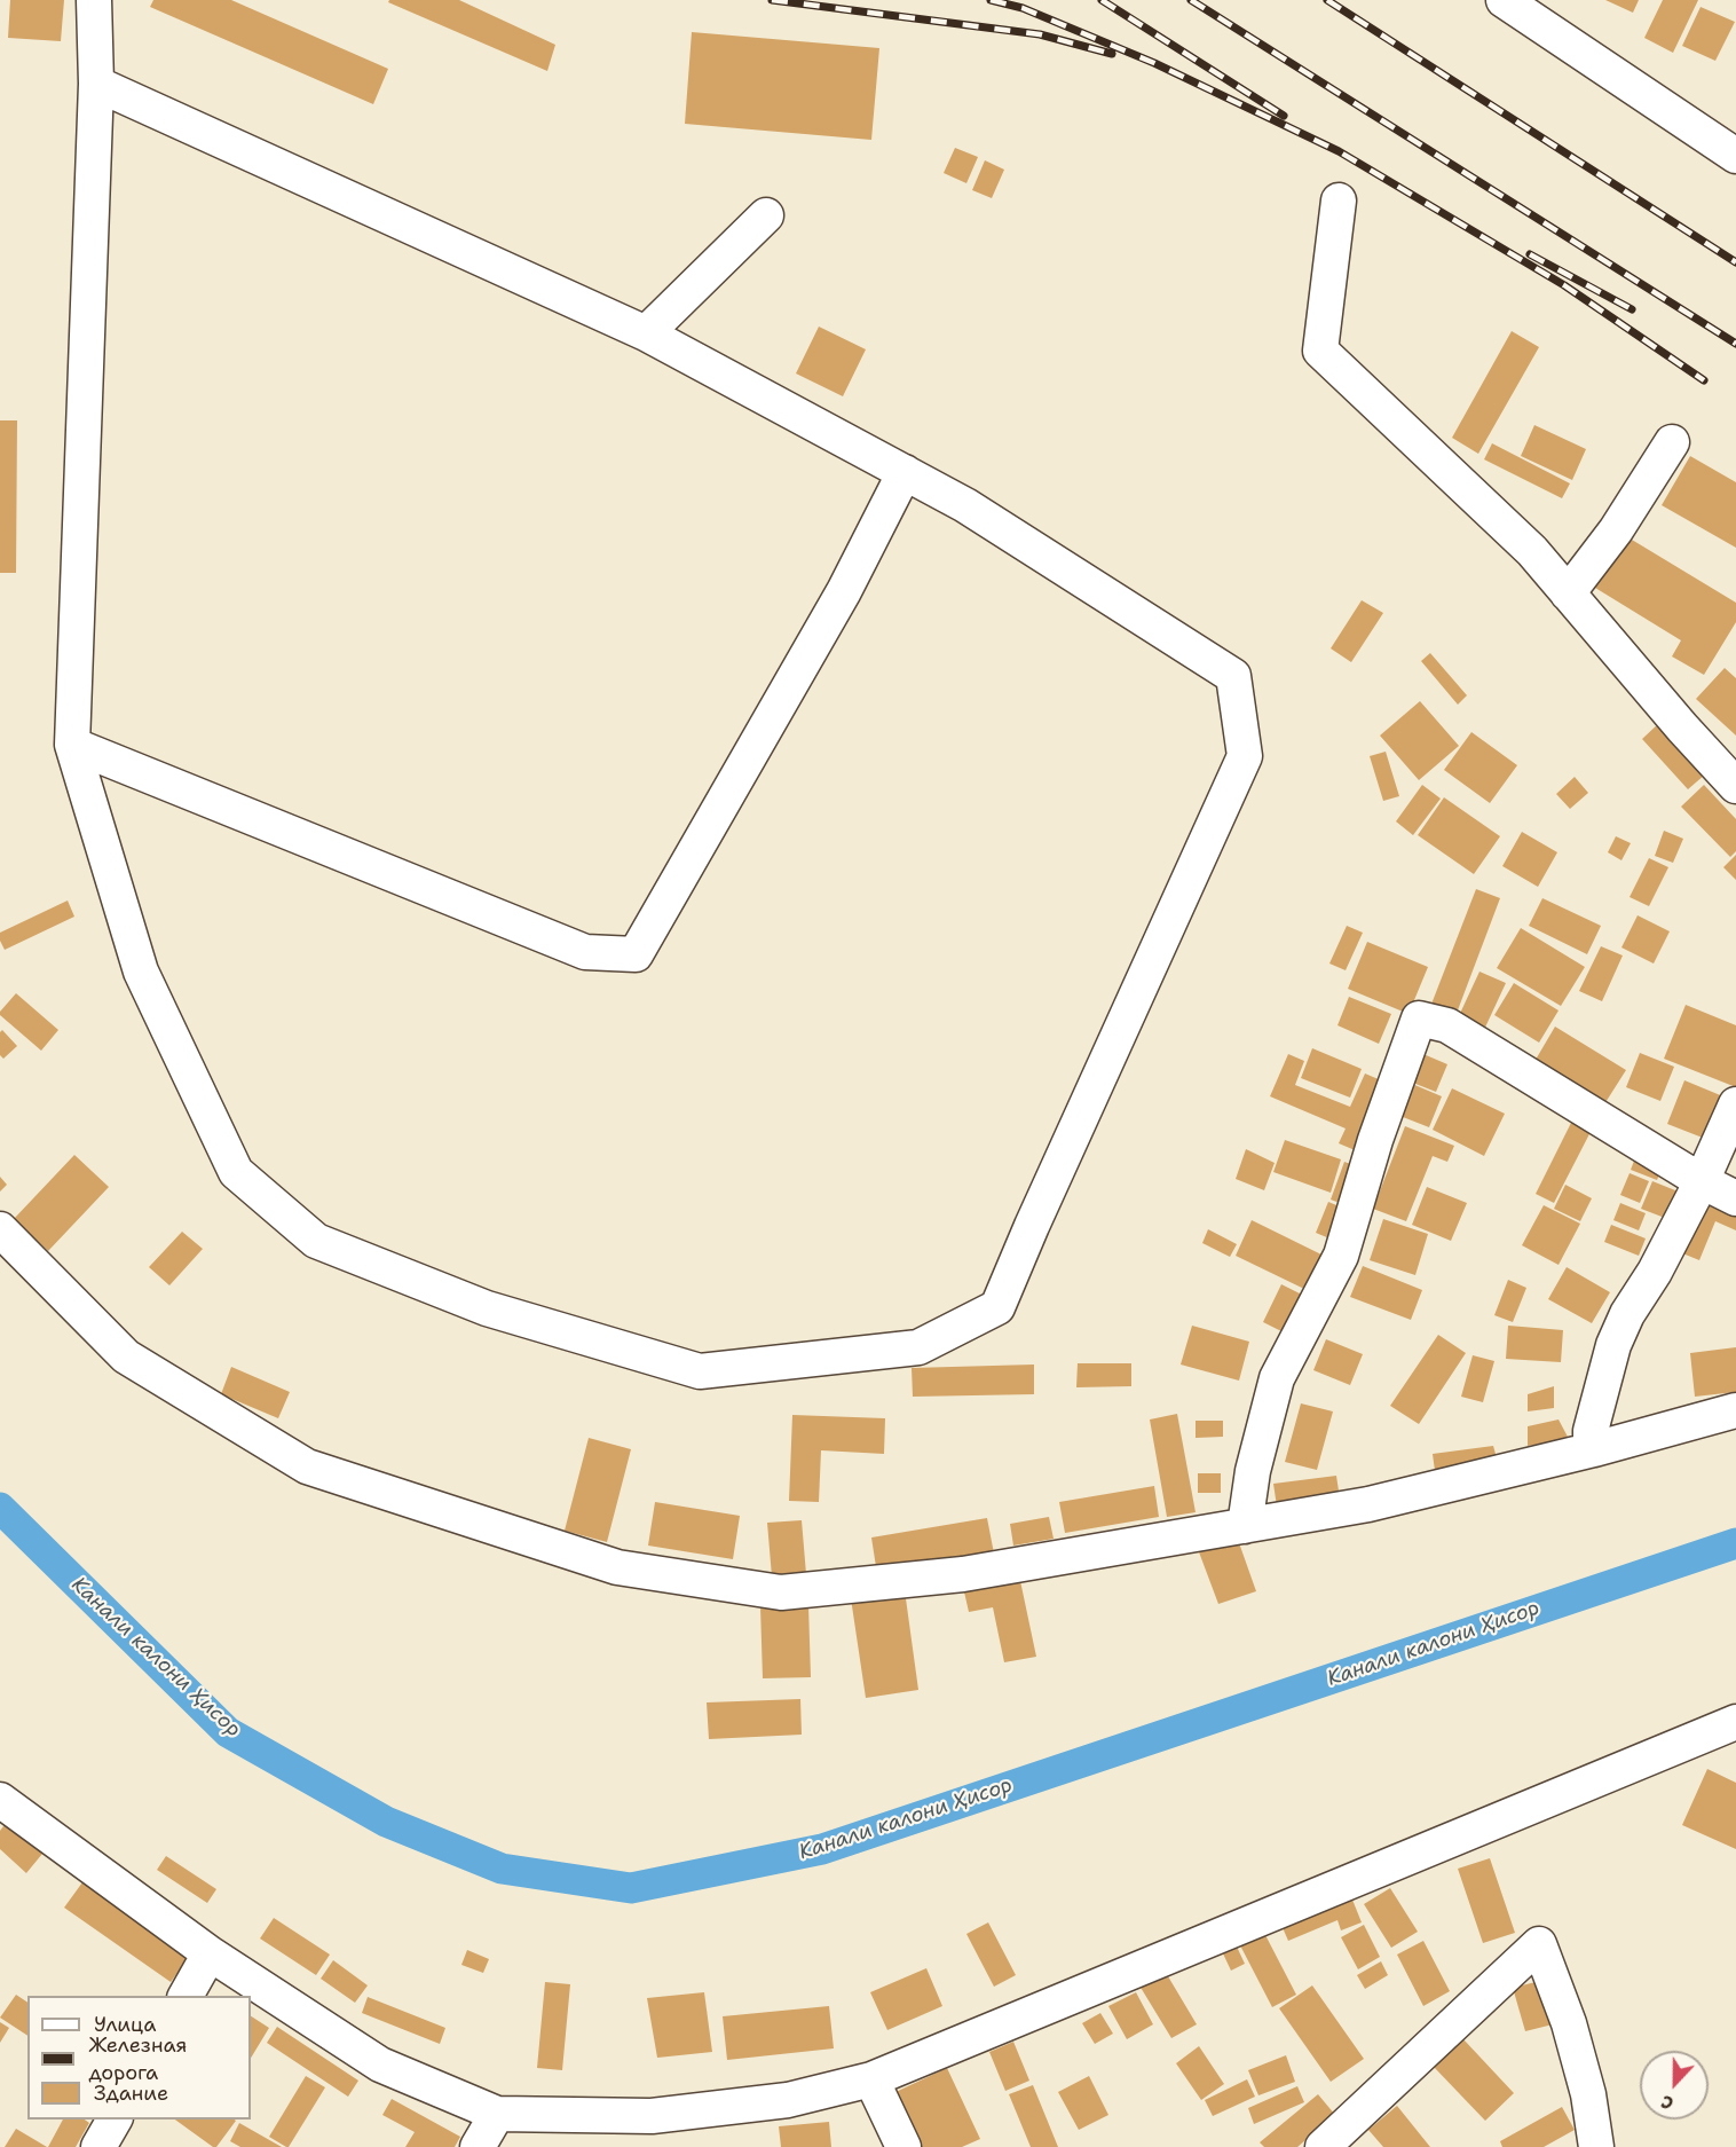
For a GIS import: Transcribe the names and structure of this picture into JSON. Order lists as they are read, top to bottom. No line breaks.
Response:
{"water":["Канали калони Ҳисор"],"legend":["Улица","Железная дорога","Здание"],"north":"bottom"}
